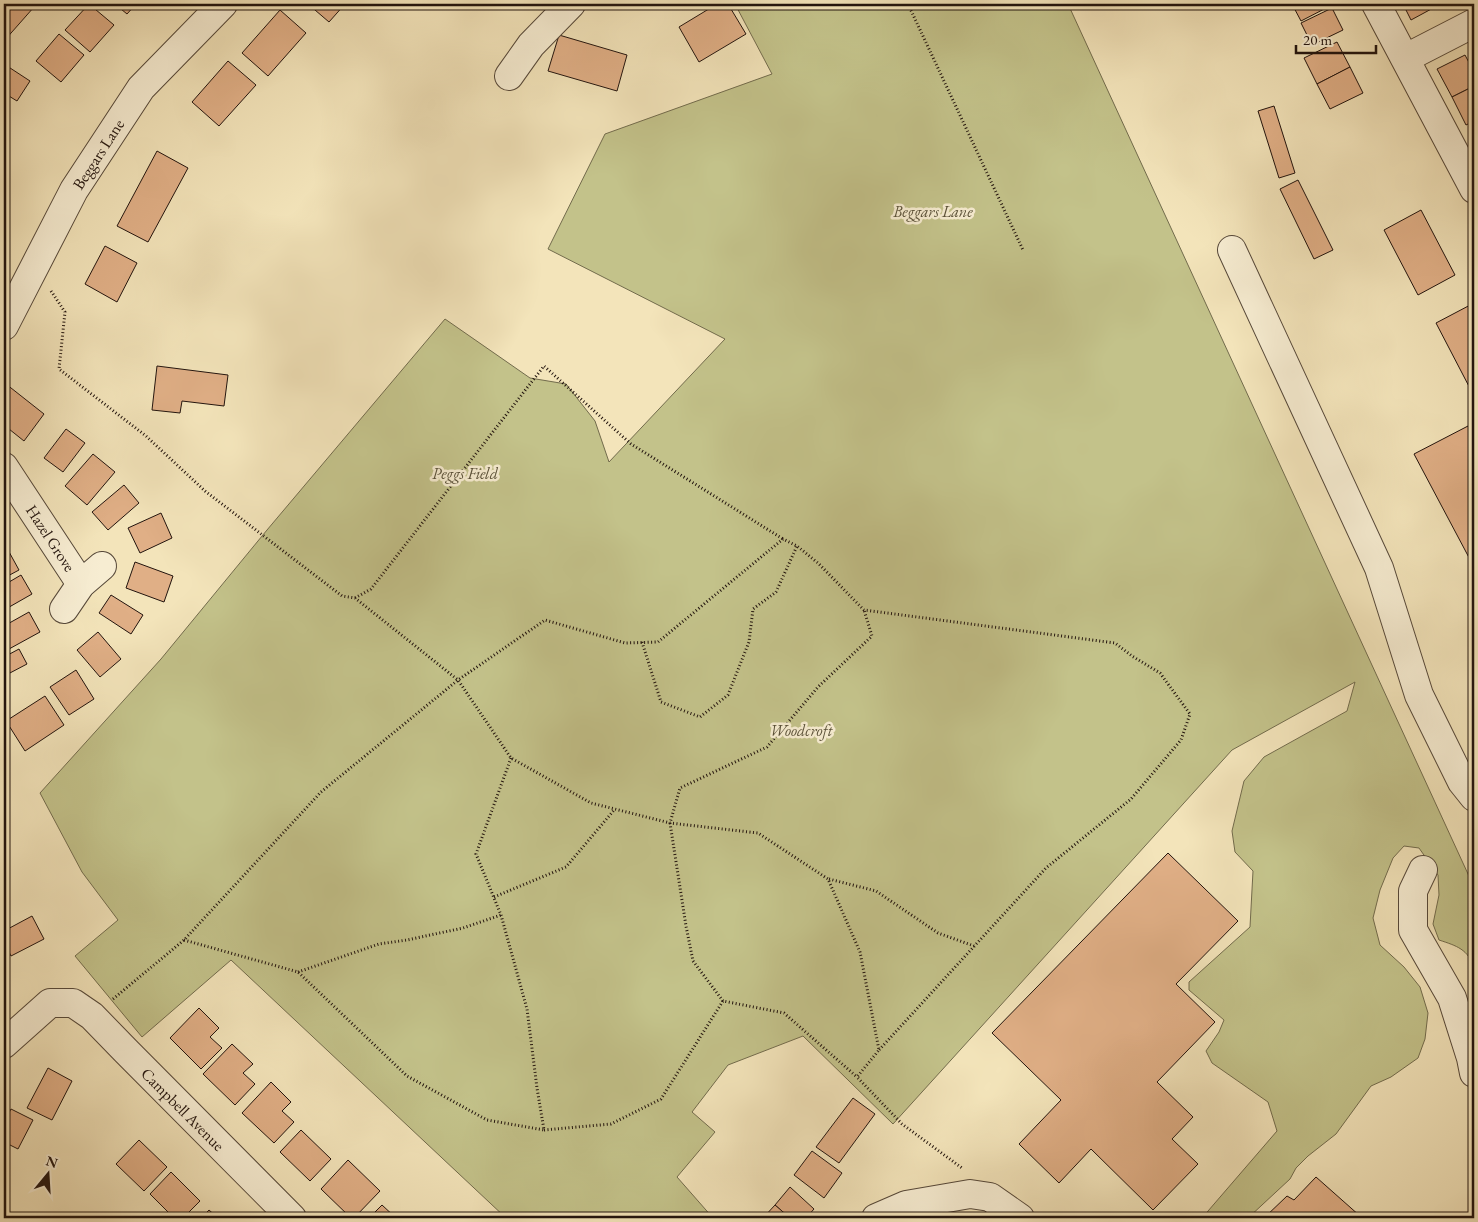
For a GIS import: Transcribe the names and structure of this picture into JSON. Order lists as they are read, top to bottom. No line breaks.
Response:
{"streets":{"street":["Beggars Lane","Hazel Grove","Campbell Avenue"]},"parks":["Beggars Lane","Peggs Field","Woodcroft"],"scale_bar":"20 m","north":"top"}
